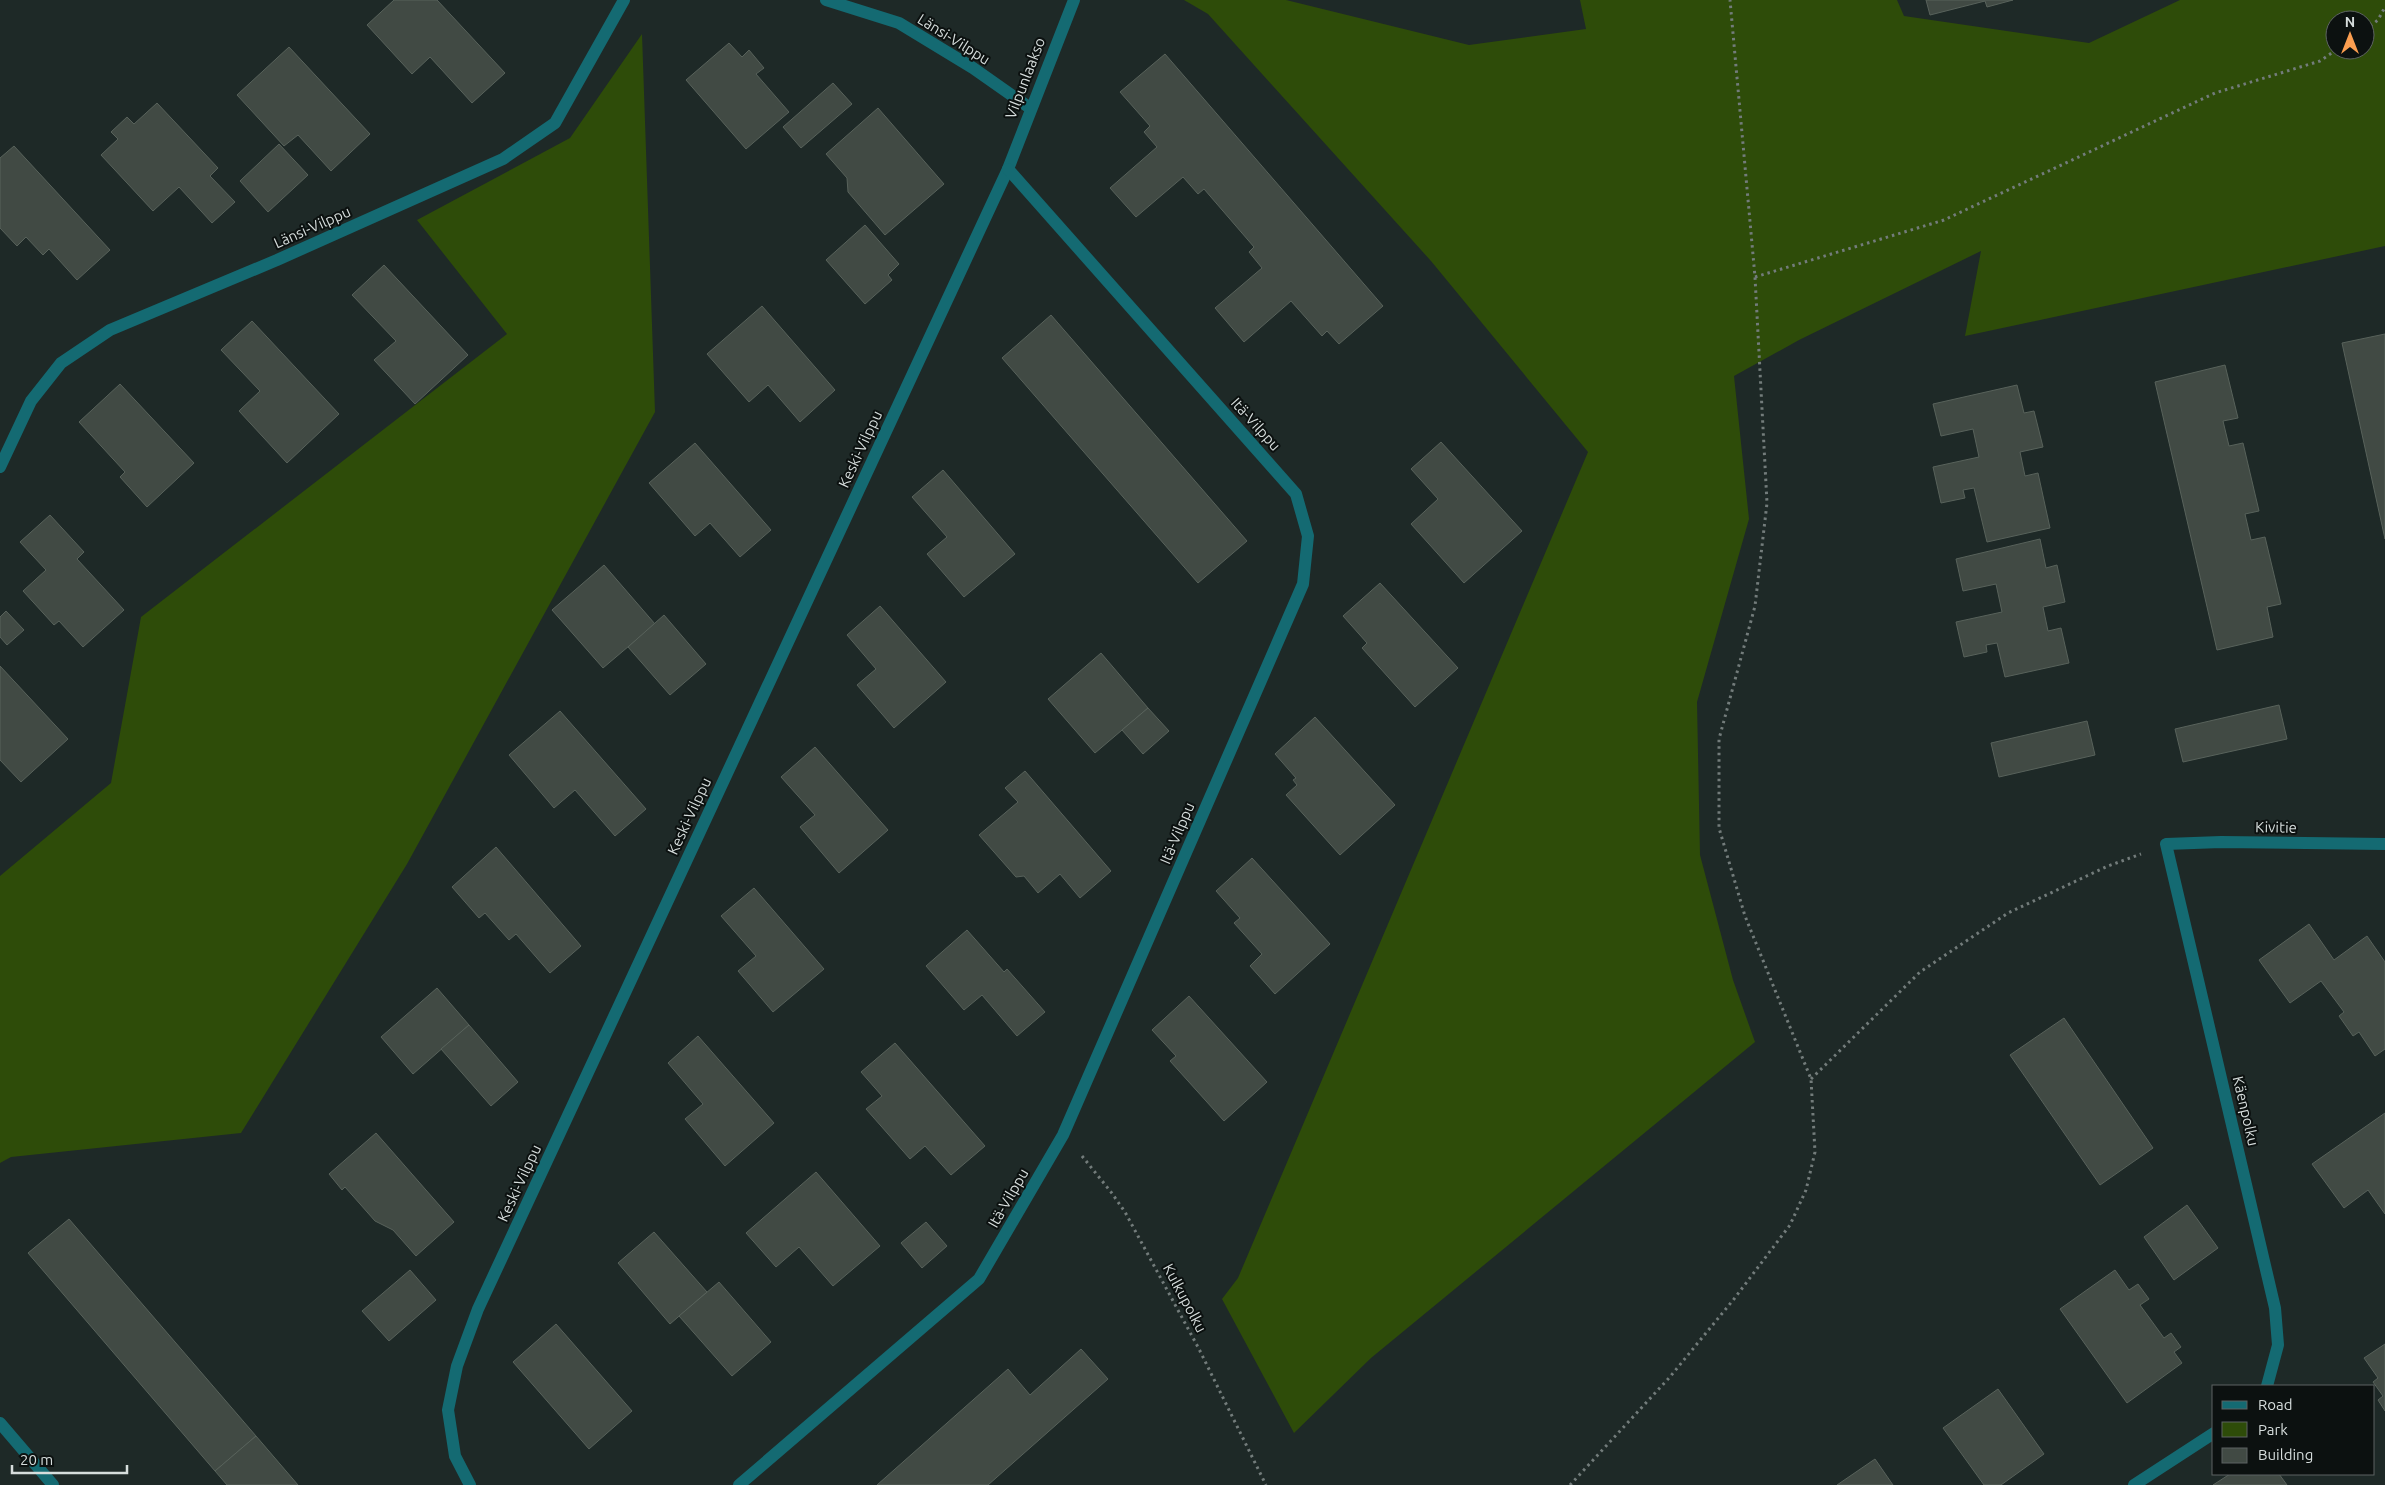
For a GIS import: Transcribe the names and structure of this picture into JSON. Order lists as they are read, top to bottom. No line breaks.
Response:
{"streets":{"street":["Länsi-Vilppu","Vilpunlaakso","Itä-Vilppu","Keski-Vilppu","Kivitie","Käenpolku"],"path":["Kulkupolku"]},"crossings":[["Länsi-Vilppu","Vilpunlaakso"],["Vilpunlaakso","Itä-Vilppu"],["Vilpunlaakso","Keski-Vilppu"],["Itä-Vilppu","Keski-Vilppu"],["Itä-Vilppu","Kulkupolku"],["Kivitie","Käenpolku"]],"legend":["Road","Park","Building"],"scale_bar":"20 m","north":"top"}
